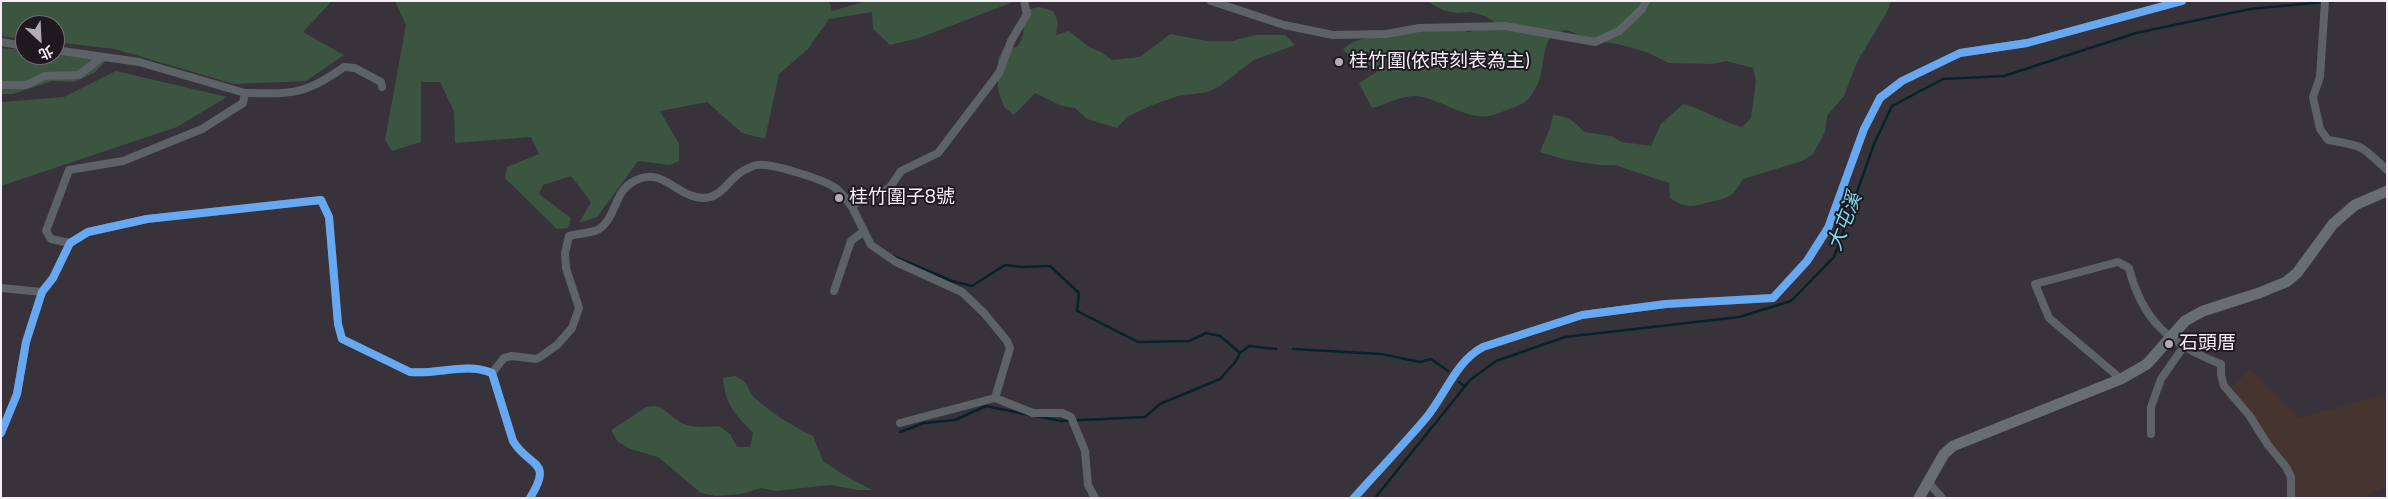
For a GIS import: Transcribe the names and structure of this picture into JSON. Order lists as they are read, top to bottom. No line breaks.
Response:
{"water":["大屯溪"],"places":["桂竹圍(依時刻表為主)","桂竹圍子8號","石頭厝"],"north":"bottom right"}
